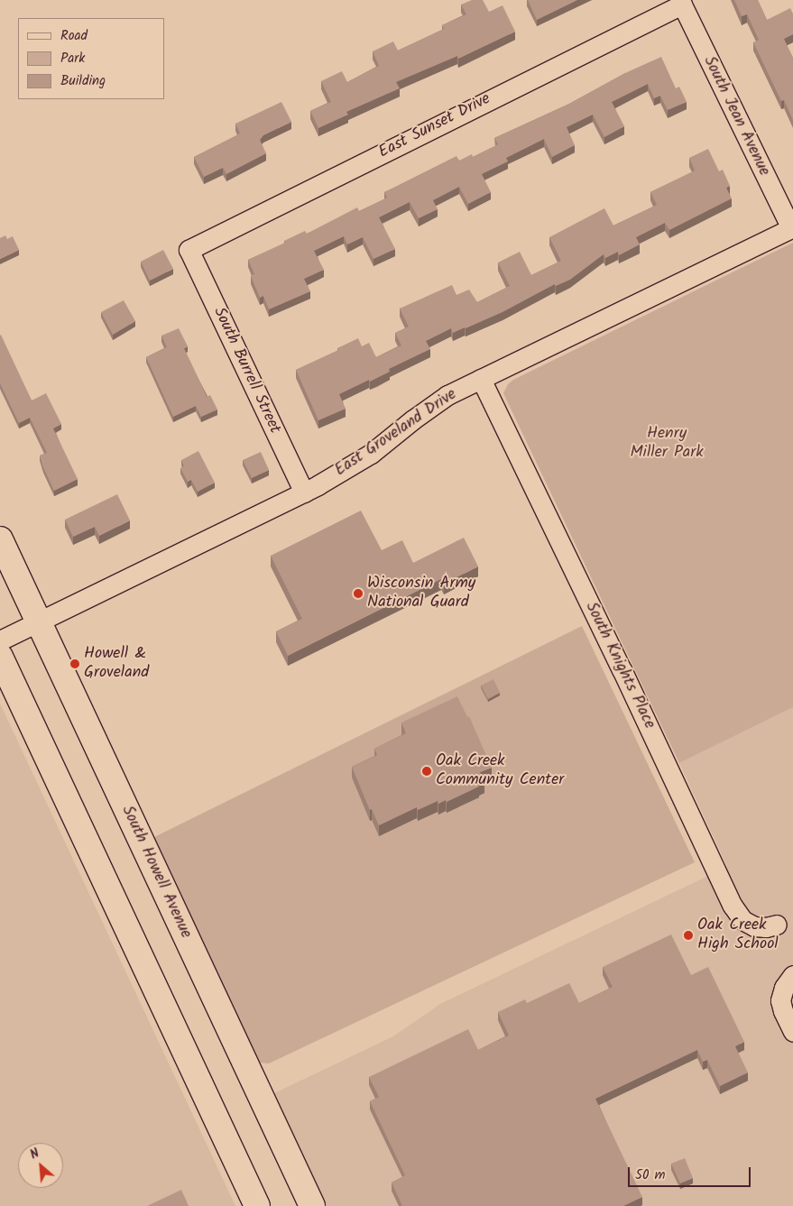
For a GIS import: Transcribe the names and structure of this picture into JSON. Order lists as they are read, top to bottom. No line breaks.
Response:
{"streets":{"main road":["South Howell Avenue"],"street":["South Jean Avenue","East Sunset Drive","South Burrell Street","East Groveland Drive","South Knights Place"]},"crossings":[["South Jean Avenue","East Sunset Drive"],["South Jean Avenue","East Groveland Drive"],["East Sunset Drive","South Burrell Street"],["South Burrell Street","East Groveland Drive"],["East Groveland Drive","South Knights Place"],["East Groveland Drive","South Howell Avenue"]],"parks":["Henry Miller Park"],"places":["Wisconsin Army National Guard","Howell & Groveland","Oak Creek Community Center","Oak Creek High School"],"legend":["Road","Park","Building"],"scale_bar":"50 m","north":"top left"}
